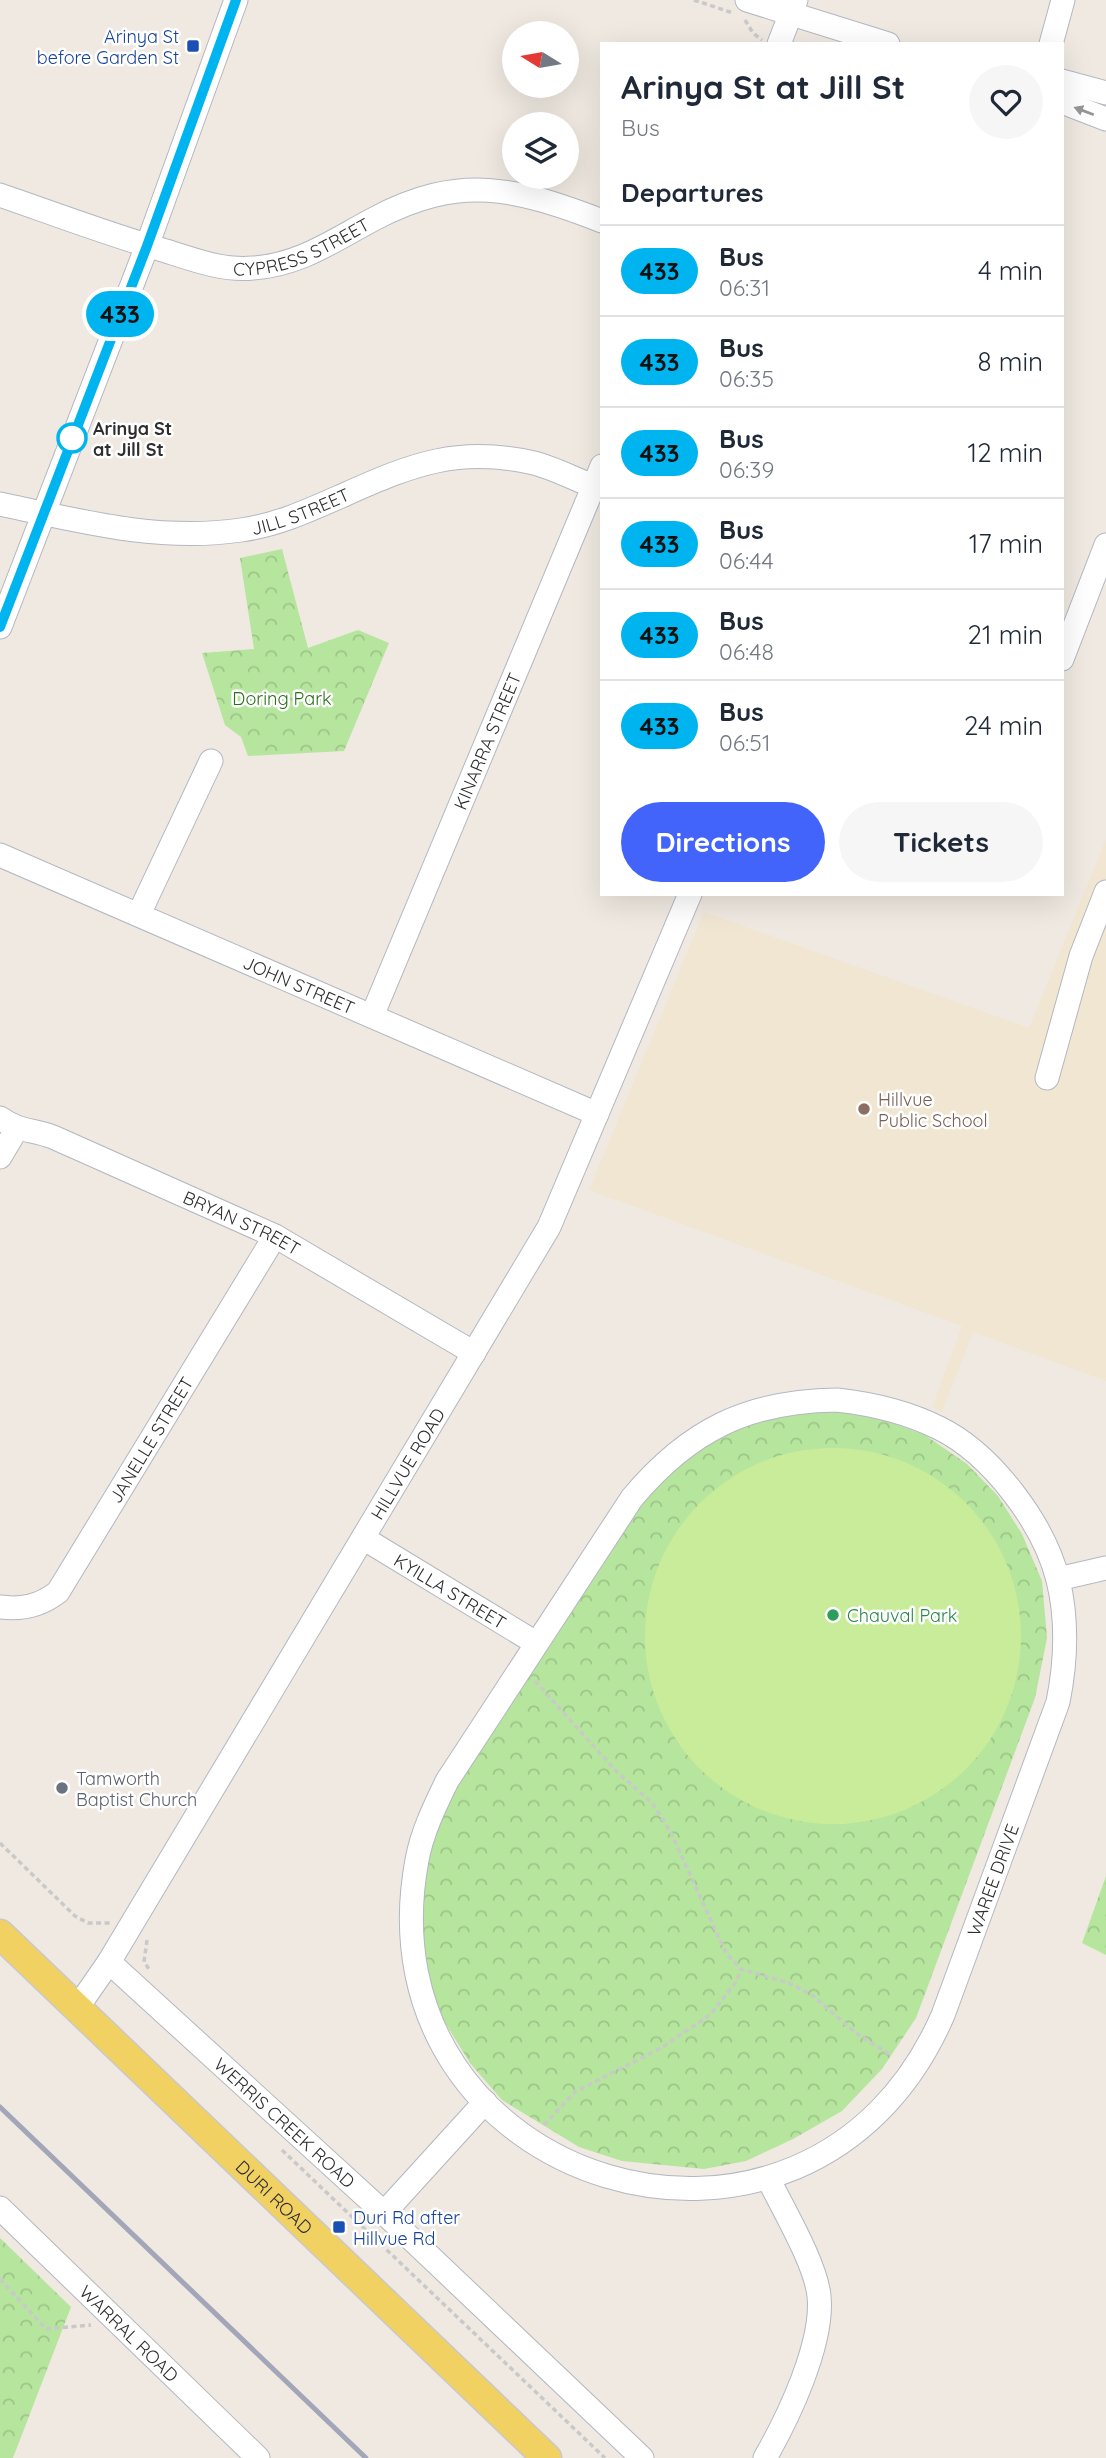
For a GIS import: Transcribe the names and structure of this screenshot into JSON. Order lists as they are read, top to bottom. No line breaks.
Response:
{"streets":{"main road":["DURI ROAD"],"street":["CYPRESS STREET","JILL STREET","KINARRA STREET","JOHN STREET","BRYAN STREET","JANELLE STREET","HILLVUE ROAD","KYILLA STREET","WAREE DRIVE","WERRIS CREEK ROAD","WARRAL ROAD"]},"crossings":[["JILL STREET","KINARRA STREET"],["KINARRA STREET","JOHN STREET"],["JOHN STREET","HILLVUE ROAD"],["BRYAN STREET","JANELLE STREET"],["BRYAN STREET","HILLVUE ROAD"],["HILLVUE ROAD","KYILLA STREET"],["HILLVUE ROAD","WERRIS CREEK ROAD"],["HILLVUE ROAD","DURI ROAD"],["KYILLA STREET","WAREE DRIVE"]],"parks":["Doring Park"],"places":{"transit":["Arinya St before Garden St","Duri Rd after Hillvue Rd"],"other":["Arinya St at Jill St","Hillvue Public School","Chauval Park","Tamworth Baptist Church"]},"lines":["bus line 433"],"north":"left","page":{"on_map":"433","heading":[["Arinya St at Jill St","Bus"],"Departures"],"list":[{"mark":"433","name":"Bus","note":"06:31","value":"4 min"},{"mark":"433","name":"Bus","note":"06:35","value":"8 min"},{"mark":"433","name":"Bus","note":"06:39","value":"12 min"},{"mark":"433","name":"Bus","note":"06:44","value":"17 min"},{"mark":"433","name":"Bus","note":"06:48","value":"21 min"},{"mark":"433","name":"Bus","note":"06:51","value":"24 min"}],"buttons":["Directions","Tickets"]}}
